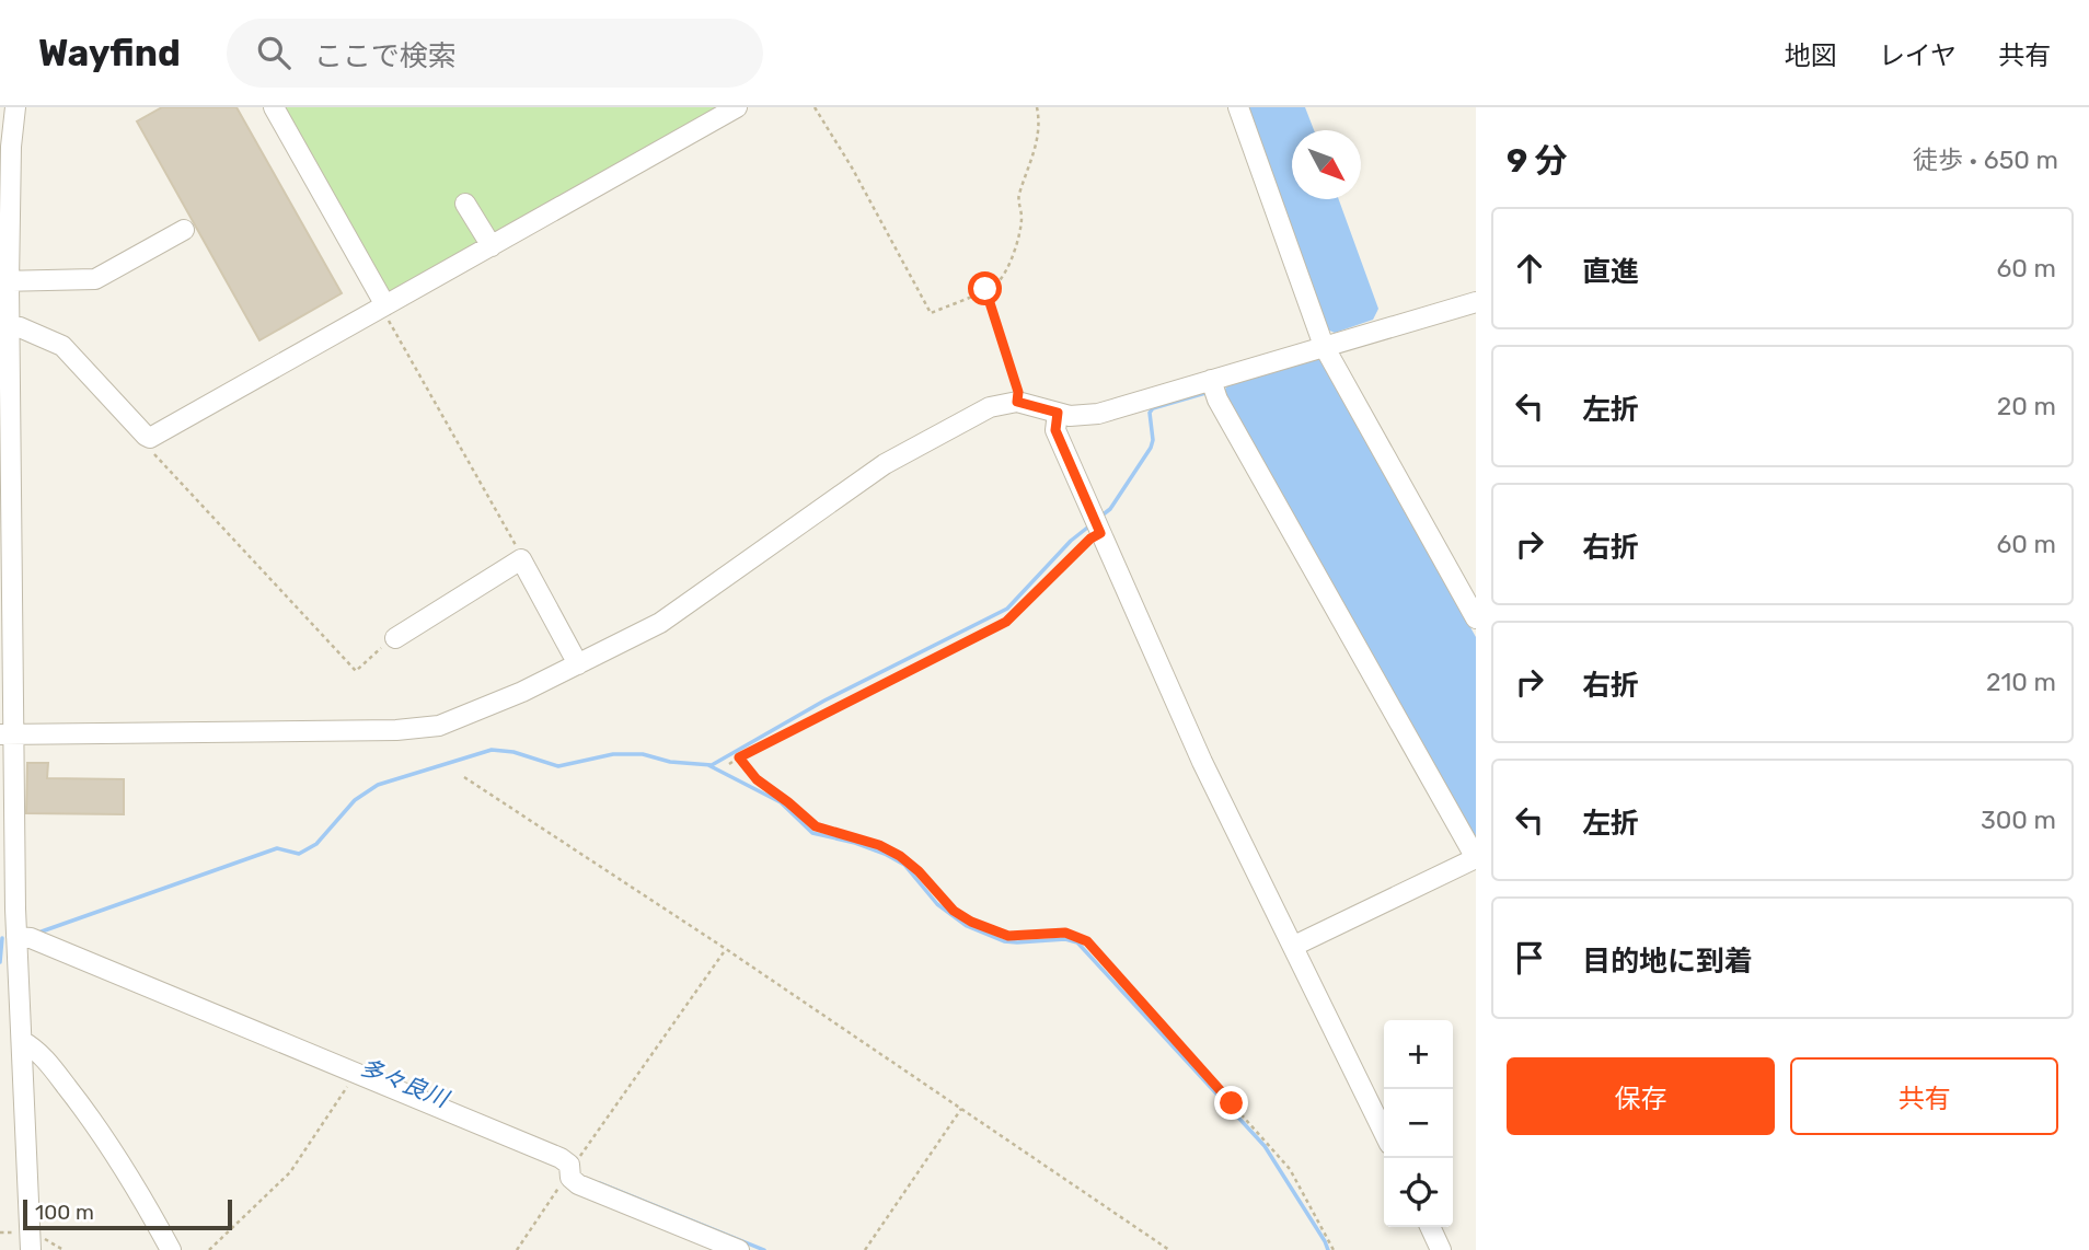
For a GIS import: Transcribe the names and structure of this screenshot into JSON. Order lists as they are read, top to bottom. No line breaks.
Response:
{"water":["多々良川"],"scale_bar":"100 m","north":"bottom right","page":{"header":"Wayfind","search":"ここで検索","nav":["地図","レイヤ","共有"],"heading":["9 分","徒歩 · 650 m"],"list":[["直進","60 m"],["左折","20 m"],["右折","60 m"],["右折","210 m"],["左折","300 m"],"目的地に到着"],"map_buttons":["+","−"],"buttons":["保存","共有"],"scale":"100 m"}}
